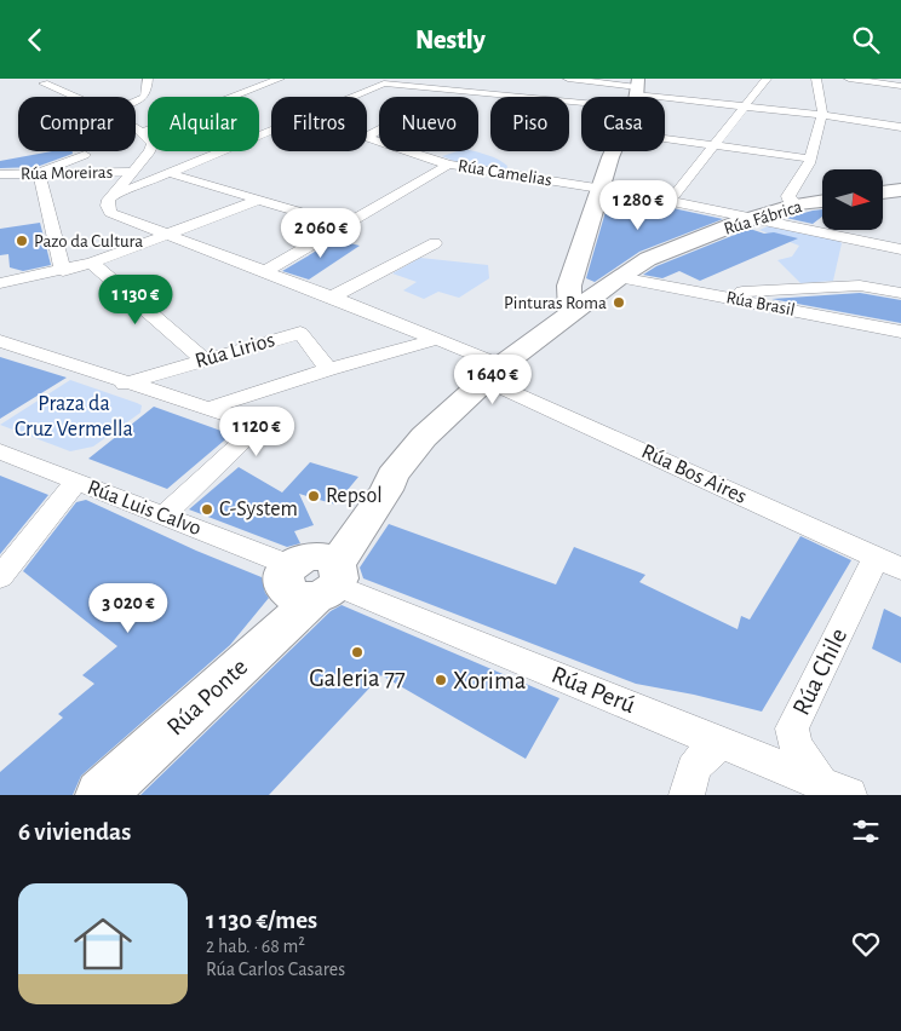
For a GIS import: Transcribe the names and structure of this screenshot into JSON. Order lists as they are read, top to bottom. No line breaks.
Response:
{"streets":{"street":["Rúa Moreiras","Rúa Camelias","Rúa Fábrica","Rúa Brasil","Rúa Lirios","Rúa Bos Aires","Rúa Luis Calvo","Rúa Chile","Rúa Perú","Rúa Ponte"]},"crossings":[["Rúa Camelias","Rúa Fábrica"],["Rúa Fábrica","Rúa Brasil"],["Rúa Fábrica","Rúa Ponte"],["Rúa Bos Aires","Rúa Chile"],["Rúa Bos Aires","Rúa Ponte"],["Rúa Luis Calvo","Rúa Perú"],["Rúa Luis Calvo","Rúa Ponte"],["Rúa Chile","Rúa Perú"],["Rúa Perú","Rúa Ponte"]],"parks":["Praza da Cruz Vermella"],"places":["Pazo da Cultura","Pinturas Roma","Repsol","C-System","Galeria 77","Xorima"],"north":"right","page":{"header":"Nestly","chip":["Comprar","Alquilar","Filtros","Nuevo","Piso","Casa"],"price":["1 280 €","2 060 €","1 130 €","1 640 €","1 120 €","3 020 €"],"heading":"6 viviendas","list":[{"name":"1 130 €/mes","note":"2 hab. · 68 m² · Rúa Carlos Casares"}]}}
